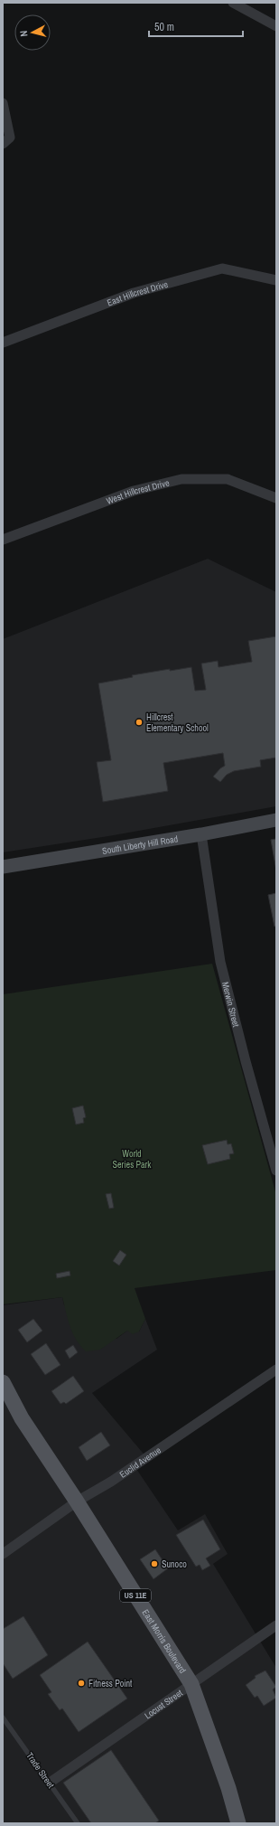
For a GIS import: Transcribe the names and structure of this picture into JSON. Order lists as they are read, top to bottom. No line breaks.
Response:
{"streets":{"main road":["US 11E","East Morris Boulevard"],"street":["East Hillcrest Drive","West Hillcrest Drive","South Liberty Hill Road","Merwin Street","Euclid Avenue","Locust Street"],"lane":["Trade Street"]},"crossings":[["South Liberty Hill Road","Merwin Street"],["Euclid Avenue","East Morris Boulevard"],["East Morris Boulevard","Locust Street"],["Locust Street","Trade Street"]],"parks":["World Series Park"],"places":["Hillcrest Elementary School","Sunoco","Fitness Point"],"scale_bar":"50 m","north":"left"}
